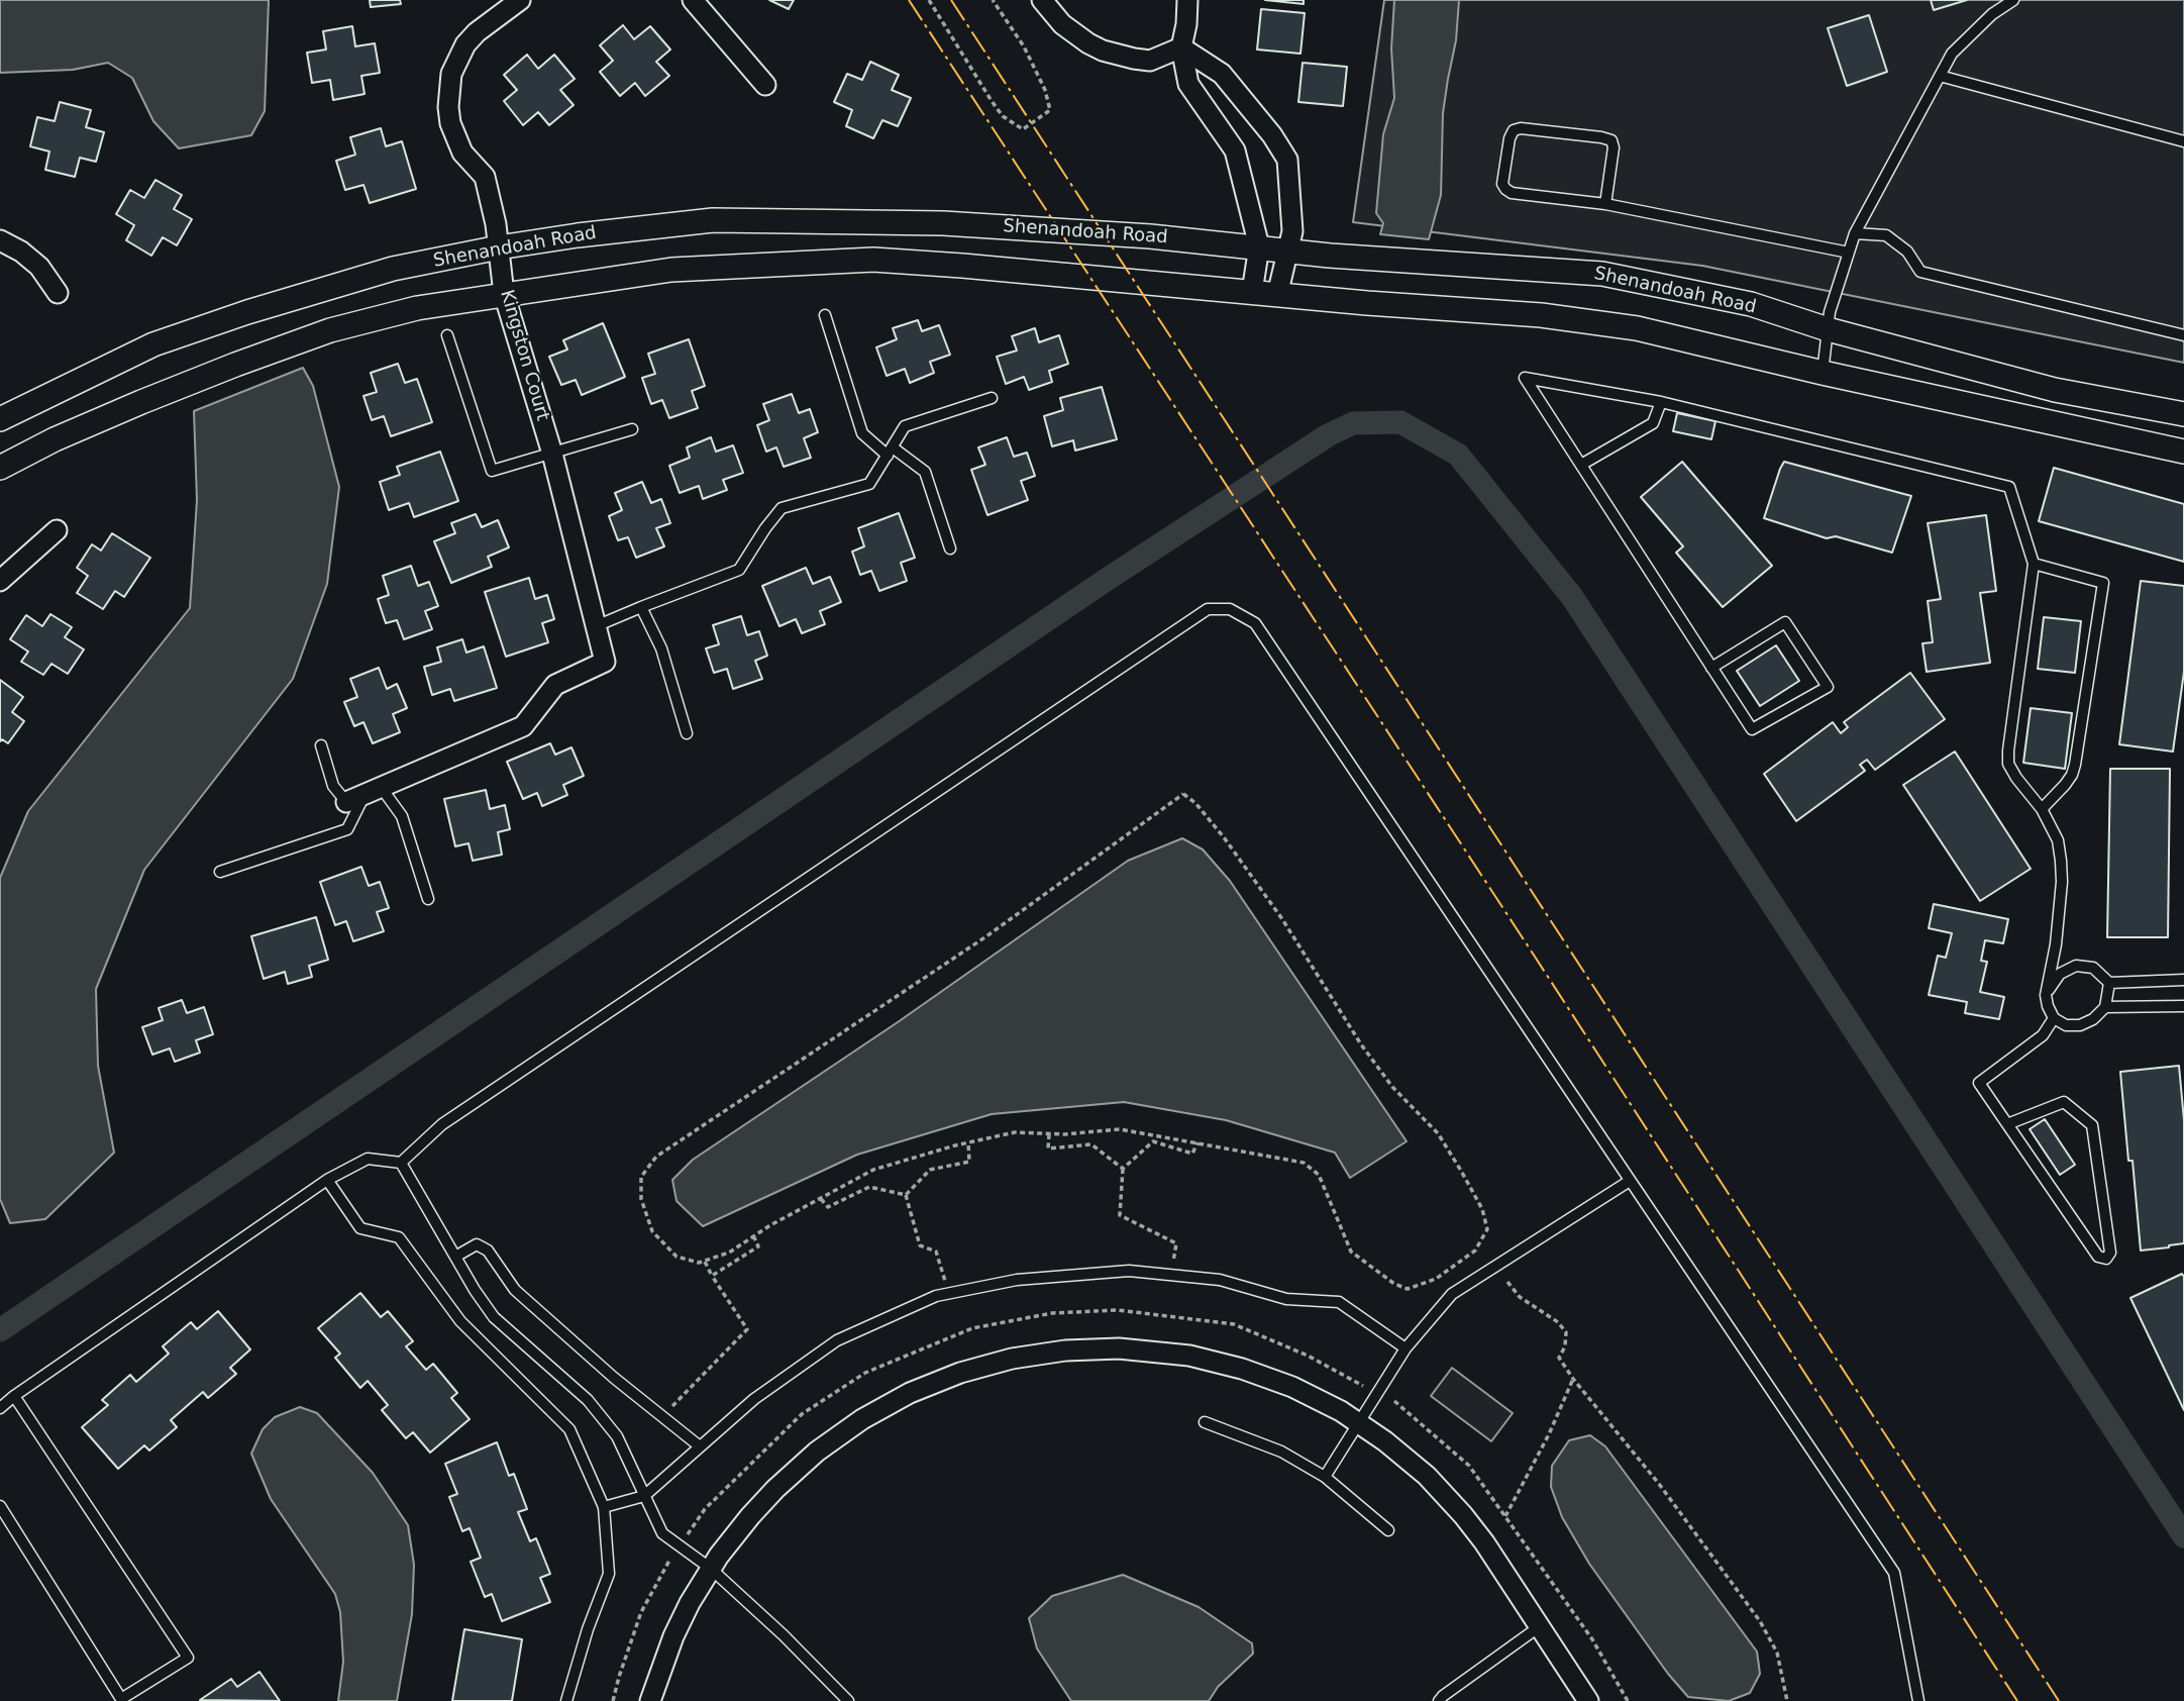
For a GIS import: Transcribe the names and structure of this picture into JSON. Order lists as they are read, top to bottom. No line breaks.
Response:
{"streets":{"street":["Shenandoah Road","Kingston Court"]},"crossings":[["Shenandoah Road","Kingston Court"]]}
